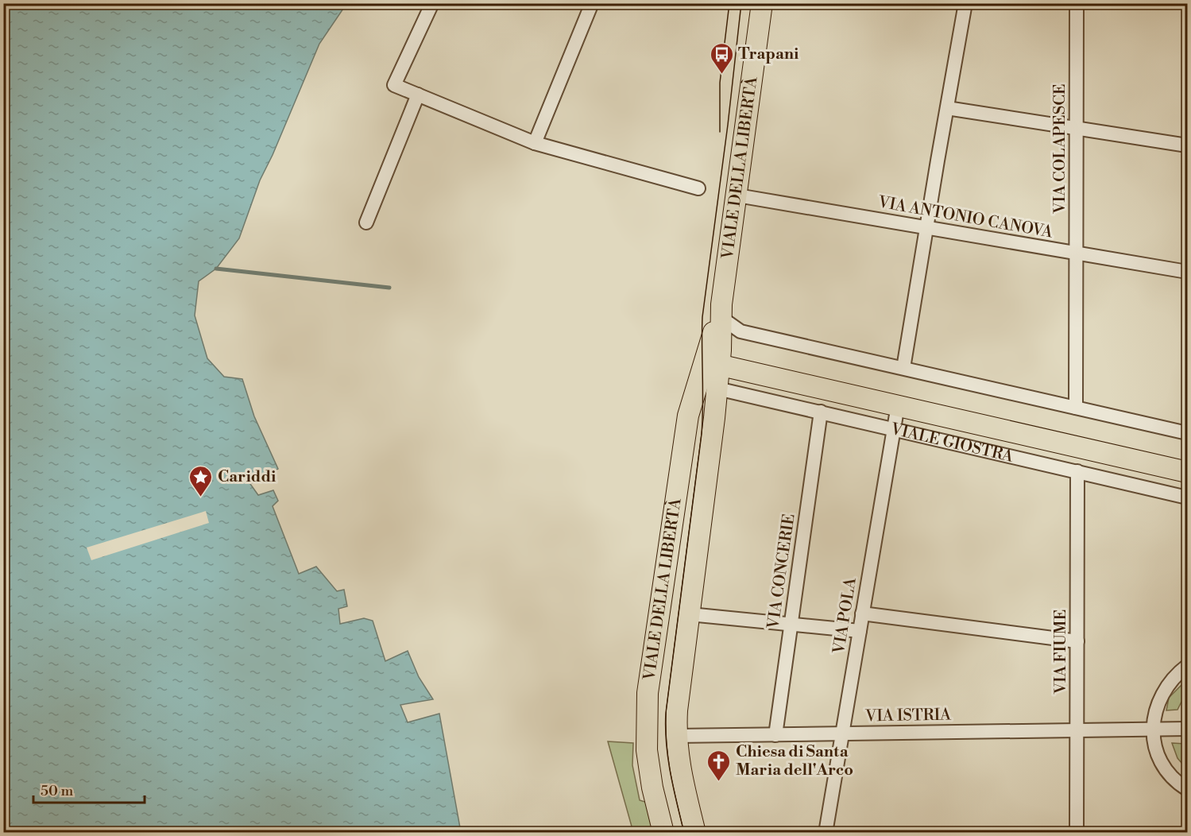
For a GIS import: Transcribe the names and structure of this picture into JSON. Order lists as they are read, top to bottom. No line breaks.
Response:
{"streets":{"main road":["VIALE DELLA LIBERTÀ","VIALE GIOSTRA"],"street":["VIA COLAPESCE","VIA ANTONIO CANOVA","VIA CONCERIE","VIA POLA","VIA FIUME","VIA ISTRIA"]},"crossings":[["VIA COLAPESCE","VIA ANTONIO CANOVA"],["VIALE DELLA LIBERTÀ","VIA ANTONIO CANOVA"],["VIALE DELLA LIBERTÀ","VIALE GIOSTRA"],["VIALE DELLA LIBERTÀ","VIA ISTRIA"],["VIALE GIOSTRA","VIA CONCERIE"],["VIALE GIOSTRA","VIA POLA"],["VIALE GIOSTRA","VIA FIUME"],["VIA CONCERIE","VIA ISTRIA"],["VIA POLA","VIA ISTRIA"],["VIA FIUME","VIA ISTRIA"]],"places":{"bus stop":["Trapani"],"place":["Cariddi"],"church":["Chiesa di Santa Maria dell'Arco"]},"scale_bar":"50 m"}
